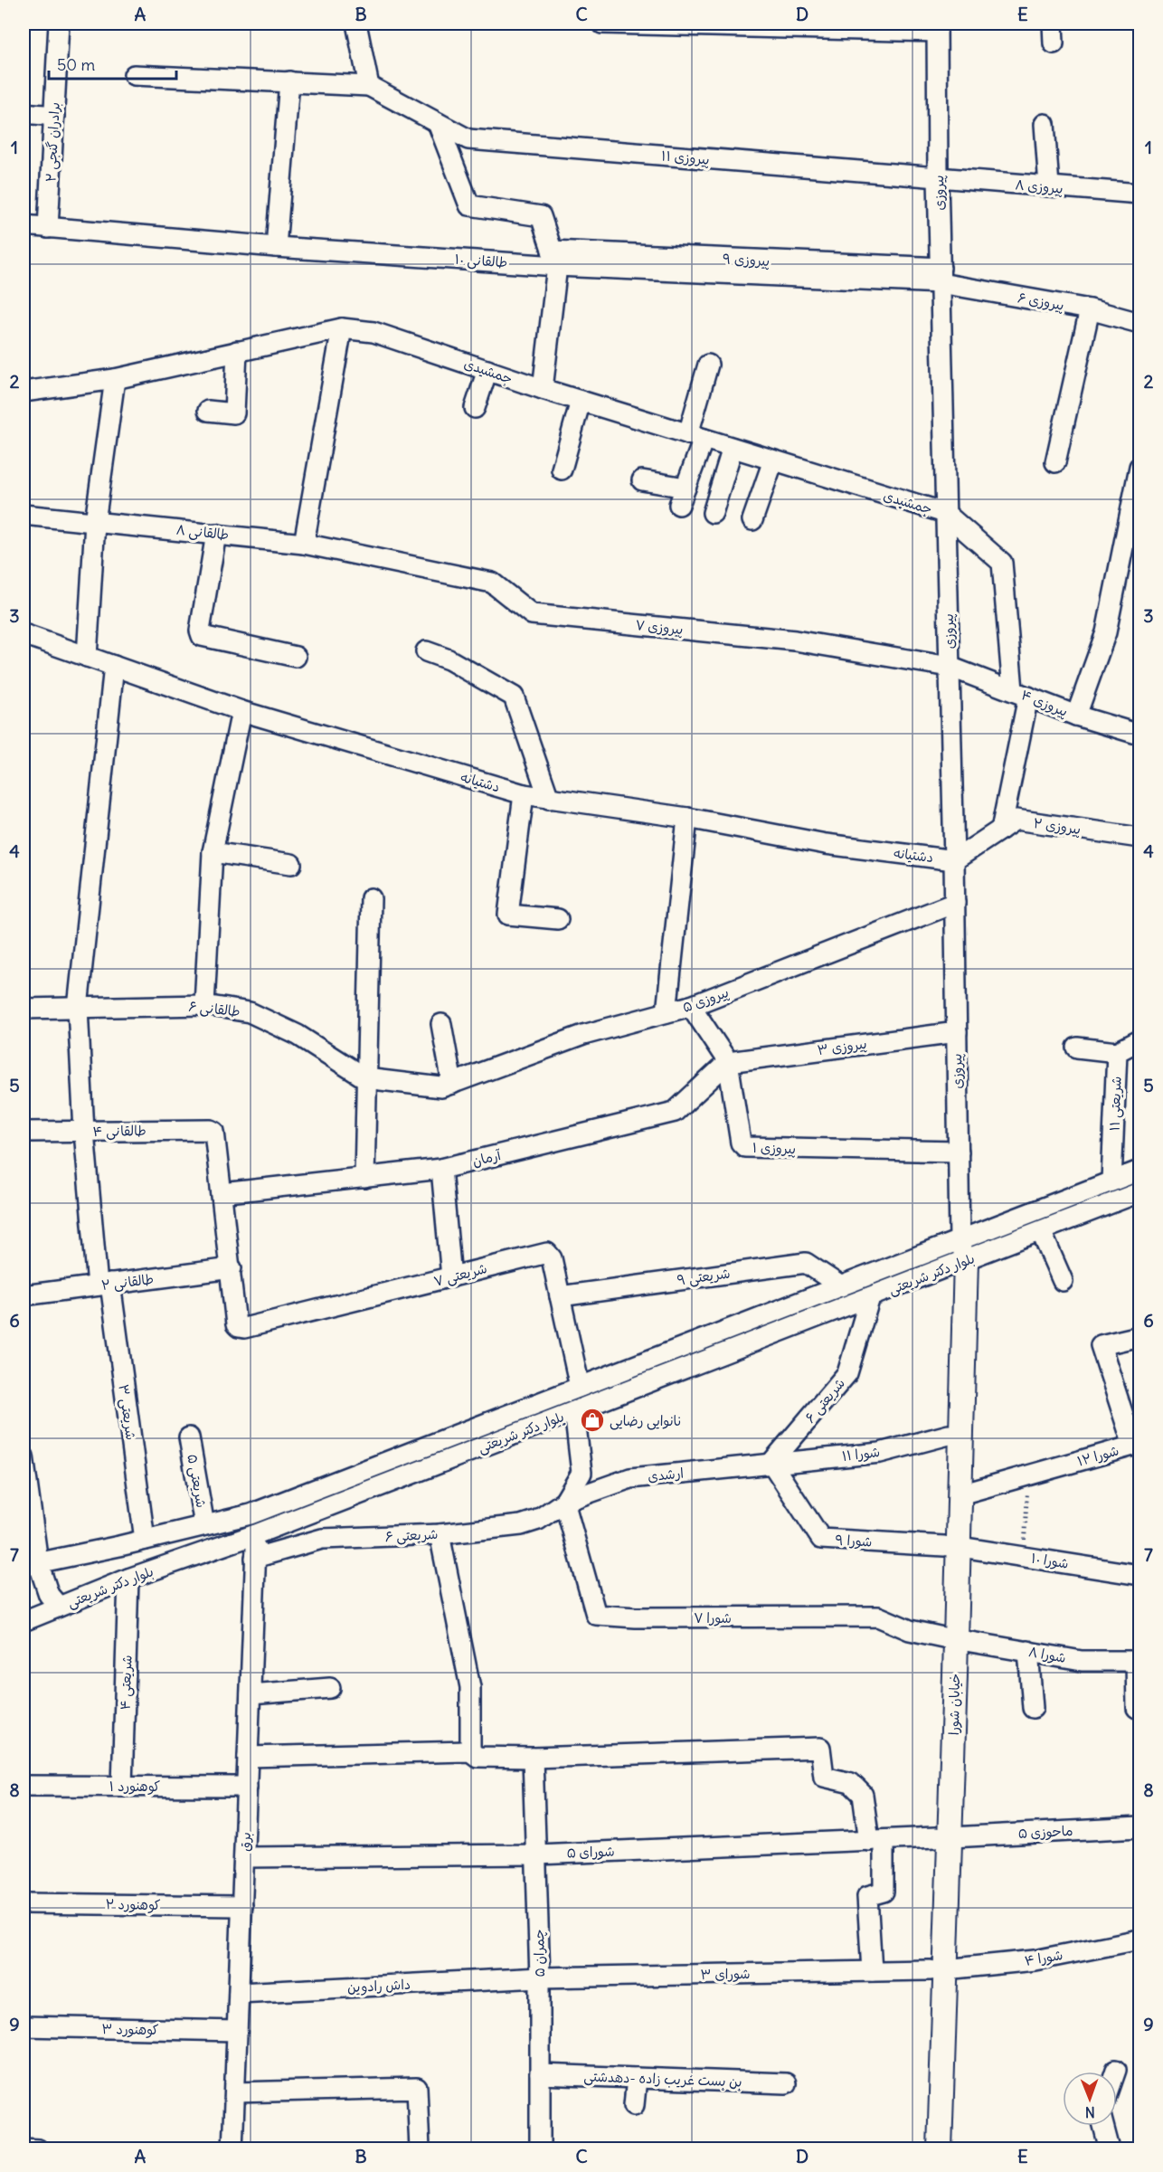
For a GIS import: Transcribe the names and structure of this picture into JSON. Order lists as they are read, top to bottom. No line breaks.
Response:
{"streets":{"main road":["خیابان شورا"],"street":["برادران گنجی ۲","پیروزی ۱۱","پیروزی ۸","پیروزی","طالقانی ۱۰","پیروزی ۶","جمشیدی","طالقانی ۸","پیروزی ۷","پیروزی ۴","دشتیانه","پیروزی ۲","پیروزی ۵","طالقانی ۶","پیروزی ۳","شریعتی ۱۱","طالقانی ۴","پیروزی ۱","آرمان","بلوار دکتر شریعتی","شریعتی ۷","شریعتی ۹","طالقانی ۲","شریعتی ۶","شریعتی ۳","شورا ۱۱","شورا ۱۲","ارشدی","شریعتی ۵","شورا ۹","شورا ۱۰","شورا ۷","شورا ۸","شریعتی ۴","کوهنورد ۱","ماحوزی ۵","برق","شورای ۵","کوهنورد ۲","چمران ۵","شورا ۴","شورای ۳","داش رادوین","کوهنورد ۳","بن بست غریب زاده -دهدشتی"]},"crossings":[["برادران گنجی ۲","طالقانی ۱۰"],["پیروزی ۱۱","پیروزی ۸"],["پیروزی ۱۱","پیروزی"],["پیروزی ۸","پیروزی"],["پیروزی","طالقانی ۱۰"],["پیروزی","پیروزی ۶"],["پیروزی","جمشیدی"],["پیروزی","پیروزی ۷"],["پیروزی","پیروزی ۴"],["پیروزی","دشتیانه"],["پیروزی","پیروزی ۲"],["پیروزی","پیروزی ۵"],["پیروزی","پیروزی ۳"],["پیروزی","پیروزی ۱"],["پیروزی","بلوار دکتر شریعتی"],["پیروزی","خیابان شورا"],["طالقانی ۱۰","پیروزی ۶"],["طالقانی ۸","پیروزی ۷"],["پیروزی ۷","پیروزی ۴"],["دشتیانه","پیروزی ۲"],["دشتیانه","شریعتی ۳"],["پیروزی ۵","طالقانی ۶"],["پیروزی ۵","پیروزی ۱"],["طالقانی ۶","شریعتی ۳"],["پیروزی ۳","پیروزی ۱"],["پیروزی ۳","آرمان"],["شریعتی ۱۱","بلوار دکتر شریعتی"],["طالقانی ۴","آرمان"],["طالقانی ۴","شریعتی ۳"],["پیروزی ۱","آرمان"],["بلوار دکتر شریعتی","شریعتی ۷"],["بلوار دکتر شریعتی","شریعتی ۹"],["بلوار دکتر شریعتی","شریعتی ۶"],["بلوار دکتر شریعتی","شریعتی ۳"],["بلوار دکتر شریعتی","شریعتی ۵"],["بلوار دکتر شریعتی","شریعتی ۴"],["بلوار دکتر شریعتی","خیابان شورا"],["بلوار دکتر شریعتی","برق"],["شریعتی ۷","شریعتی ۹"],["شریعتی ۷","طالقانی ۲"],["طالقانی ۲","شریعتی ۳"],["شریعتی ۶","شورا ۱۱"],["شریعتی ۶","ارشدی"],["شریعتی ۶","شورا ۹"],["شریعتی ۶","شورا ۷"],["شریعتی ۶","برق"],["شورا ۱۱","ارشدی"],["شورا ۱۱","شورا ۹"],["شورا ۱۱","خیابان شورا"],["شورا ۱۲","خیابان شورا"],["ارشدی","شورا ۹"],["ارشدی","شورا ۷"],["شورا ۹","شورا ۱۰"],["شورا ۹","خیابان شورا"],["شورا ۱۰","خیابان شورا"],["شورا ۷","شورا ۸"],["شورا ۷","خیابان شورا"],["شورا ۸","خیابان شورا"],["شریعتی ۴","کوهنورد ۱"],["خیابان شورا","ماحوزی ۵"],["خیابان شورا","شورای ۵"],["خیابان شورا","شورا ۴"],["خیابان شورا","شورای ۳"],["کوهنورد ۱","برق"],["ماحوزی ۵","شورای ۵"],["برق","شورای ۵"],["برق","کوهنورد ۲"],["برق","داش رادوین"],["برق","کوهنورد ۳"],["شورای ۵","چمران ۵"],["چمران ۵","شورای ۳"],["چمران ۵","بن بست غریب زاده -دهدشتی"],["شورا ۴","شورای ۳"],["شورای ۳","داش رادوین"]],"places":{"shop":["نانوایی رضایی"]},"scale_bar":"50 m","north":"bottom","grid":{"columns":["A","B","C","D","E"],"rows":["1","2","3","4","5","6","7","8","9"]}}
